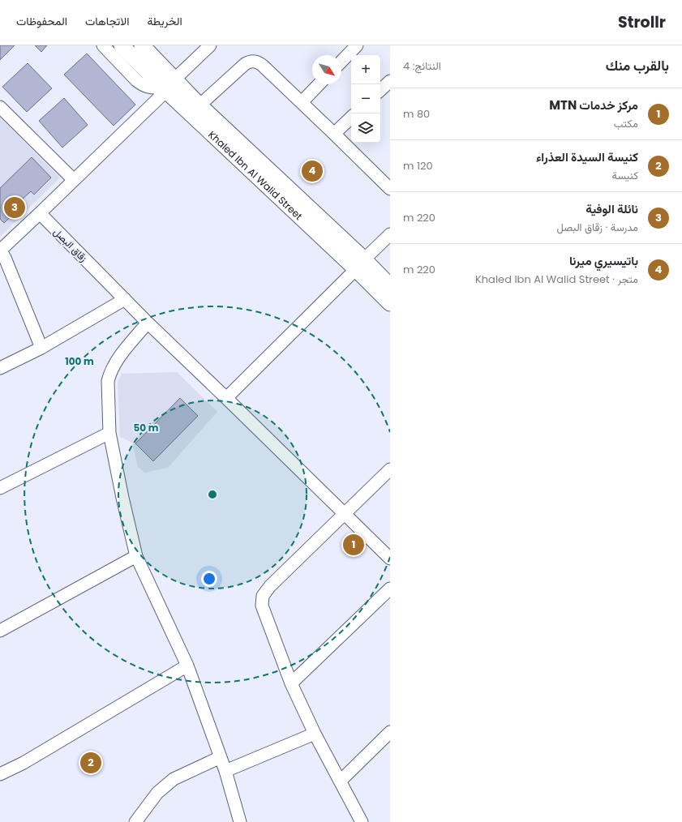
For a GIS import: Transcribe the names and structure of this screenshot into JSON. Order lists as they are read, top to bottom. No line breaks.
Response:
{"streets":{"main road":["Khaled Ibn Al Walid Street"],"street":["زقاق البصل"]},"north":"bottom right","page":{"header":"Strollr","nav":["الخريطة","الاتجاهات","المحفوظات"],"heading":["بالقرب منك","النتائج: 4"],"map_buttons":["+","−"],"list":[{"mark":"1","name":"مركز خدمات MTN","note":"مكتب","value":"80 m"},{"mark":"2","name":"كنيسة السيدة العذراء","note":"كنيسة","value":"120 m"},{"mark":"3","name":"نائلة الوفية","note":"مدرسة · زقاق البصل","value":"220 m"},{"mark":"4","name":"باتيسيري ميرنا","note":"متجر · Khaled Ibn Al Walid Street","value":"220 m"}],"pins":["4","3","1","2"]},"rings":["100 m","50 m"]}
